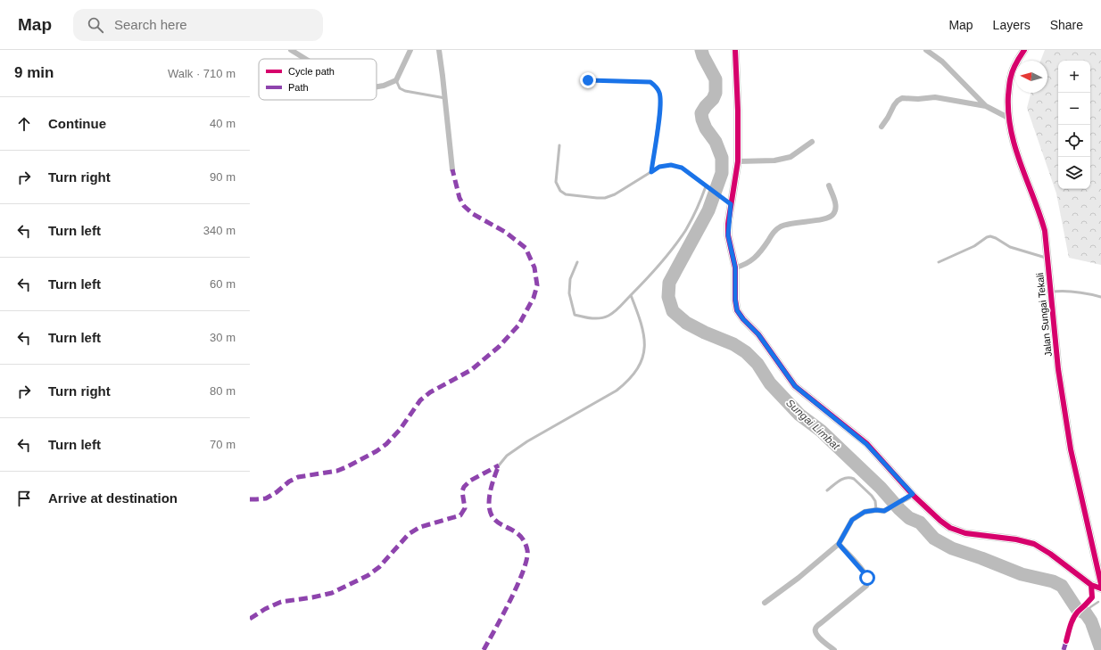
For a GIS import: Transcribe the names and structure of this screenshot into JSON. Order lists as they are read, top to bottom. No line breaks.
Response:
{"streets":{"street":["Jalan Sungai Tekali"]},"water":["Sungai Limbat"],"legend":["Cycle path","Path"],"north":"left","page":{"header":"Map","search":"Search here","nav":["Map","Layers","Share"],"heading":["9 min","Walk · 710 m"],"map_buttons":["+","−"],"list":[["Continue","40 m"],["Turn right","90 m"],["Turn left","340 m"],["Turn left","60 m"],["Turn left","30 m"],["Turn right","80 m"],["Turn left","70 m"],"Arrive at destination"]}}
